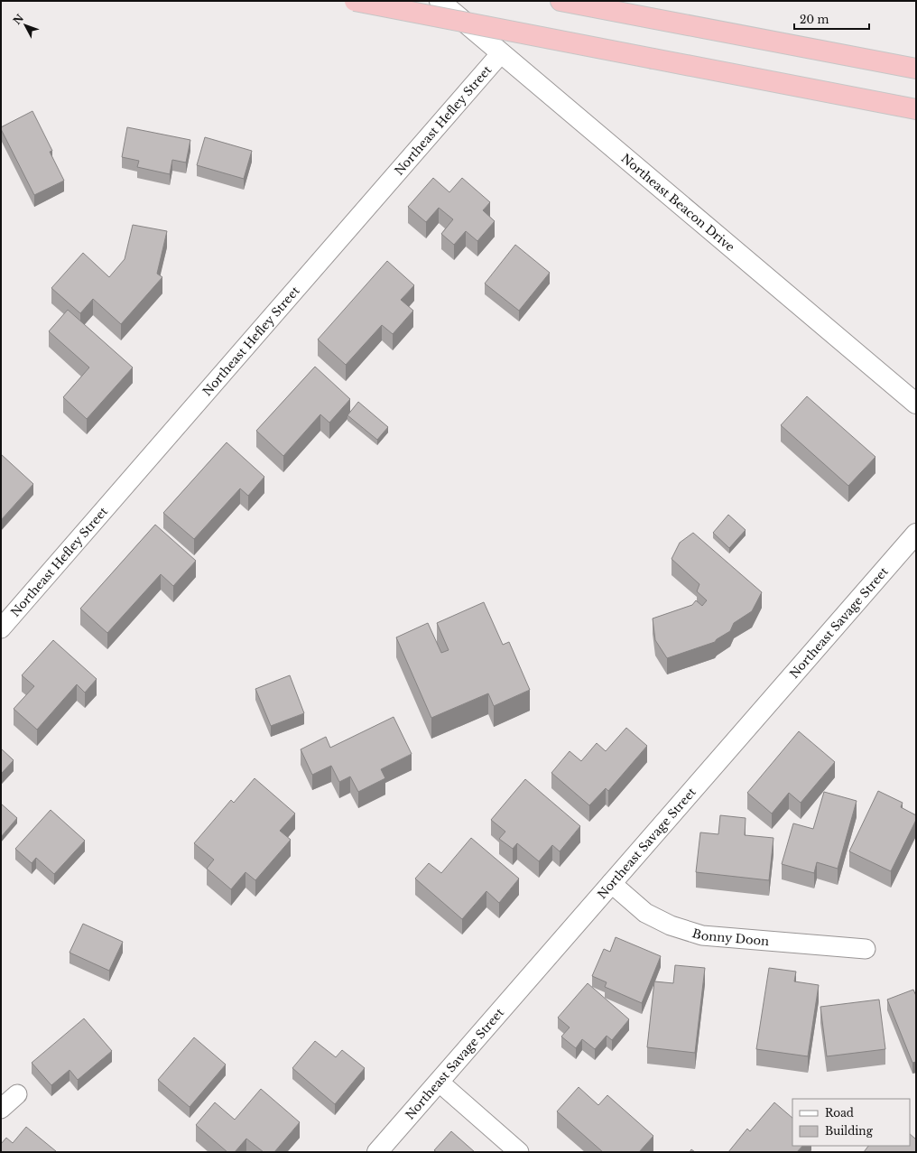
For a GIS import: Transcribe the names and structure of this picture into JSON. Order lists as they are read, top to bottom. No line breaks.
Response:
{"streets":{"street":["Northeast Hefley Street","Northeast Beacon Drive","Northeast Savage Street","Bonny Doon"]},"crossings":[["Northeast Hefley Street","Northeast Beacon Drive"],["Northeast Savage Street","Bonny Doon"]],"legend":["Road","Building"],"scale_bar":"20 m","north":"top left"}
